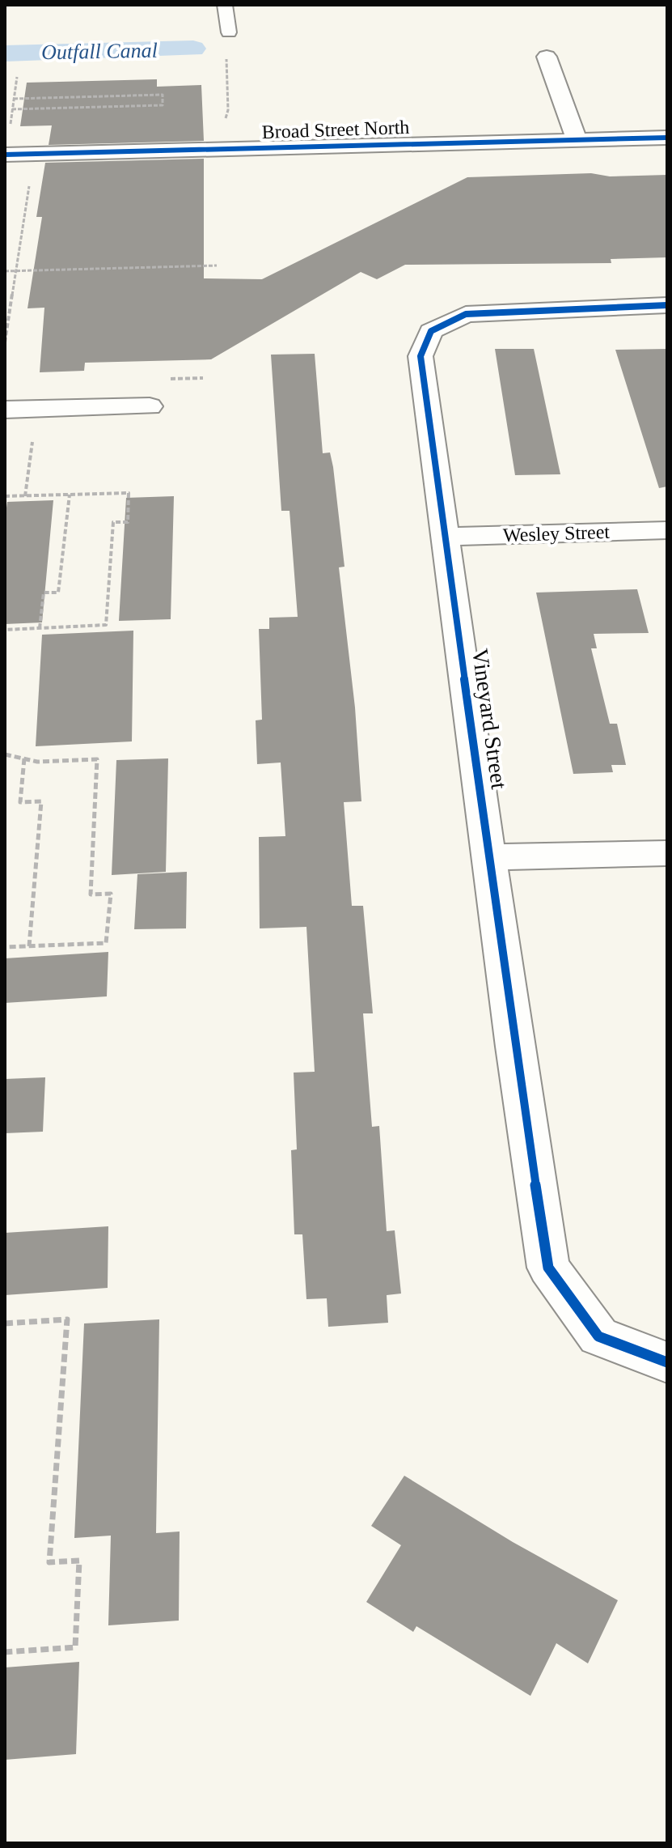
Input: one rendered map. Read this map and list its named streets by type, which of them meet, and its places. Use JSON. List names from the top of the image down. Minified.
{"streets":{"street":["Broad Street North","Wesley Street","Vineyard Street"]},"crossings":[["Wesley Street","Vineyard Street"]],"water":["Outfall Canal"]}
